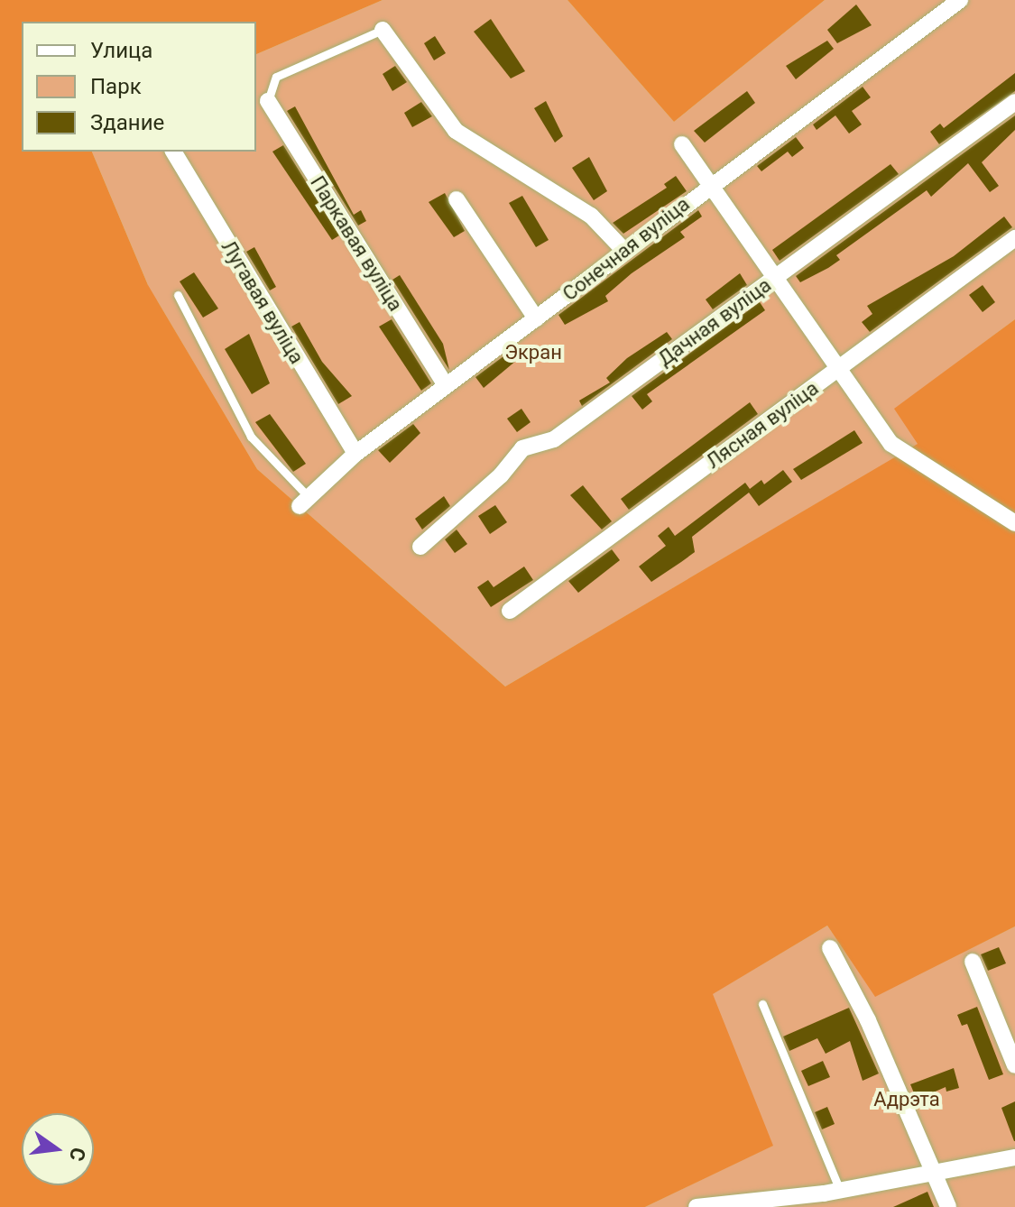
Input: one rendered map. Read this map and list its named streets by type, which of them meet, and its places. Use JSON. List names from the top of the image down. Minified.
{"streets":{"street":["Паркавая вуліца","Сонечная вуліца","Лугавая вуліца","Дачная вуліца","Лясная вуліца"]},"crossings":[["Паркавая вуліца","Сонечная вуліца"],["Сонечная вуліца","Лугавая вуліца"]],"parks":["Экран","Адрэта"],"legend":["Улица","Парк","Здание"],"north":"right"}
